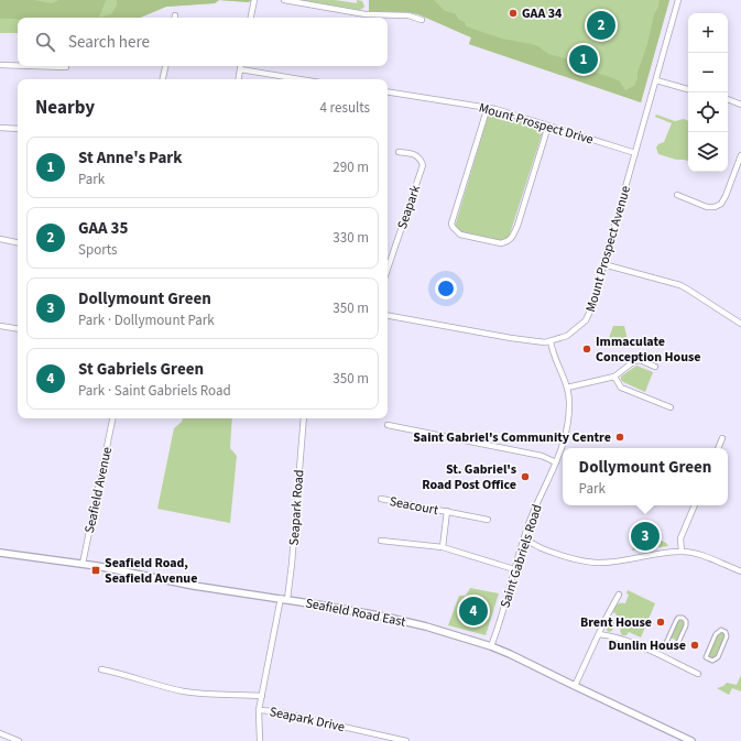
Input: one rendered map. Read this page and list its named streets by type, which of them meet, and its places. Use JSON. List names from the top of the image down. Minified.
{"streets":{"street":["Mount Prospect Drive","Seapark","Mount Prospect Avenue","Seafield Avenue","Seacourt","Seapark Road","Saint Gabriels Road","Seafield Road East","Seapark Drive"]},"crossings":[["Mount Prospect Drive","Mount Prospect Avenue"],["Mount Prospect Avenue","Saint Gabriels Road"],["Seafield Avenue","Seafield Road East"],["Seapark Road","Seafield Road East"],["Saint Gabriels Road","Seafield Road East"]],"places":{"other":["GAA 34","Immaculate Conception House","Saint Gabriel's Community Centre","St. Gabriel's Road Post Office","Brent House","Dunlin House"],"transit":["Seafield Road, Seafield Avenue"]},"page":{"pins":["2","1","3","4"],"map_buttons":["+","−"],"search":"Search here","heading":["Nearby","4 results"],"list":[{"mark":"1","name":"St Anne's Park","note":"Park","value":"290 m"},{"mark":"2","name":"GAA 35","note":"Sports","value":"330 m"},{"mark":"3","name":"Dollymount Green","note":"Park · Dollymount Park","value":"350 m"},{"mark":"4","name":"St Gabriels Green","note":"Park · Saint Gabriels Road","value":"350 m"}],"popup":["Dollymount Green","Park"]}}
